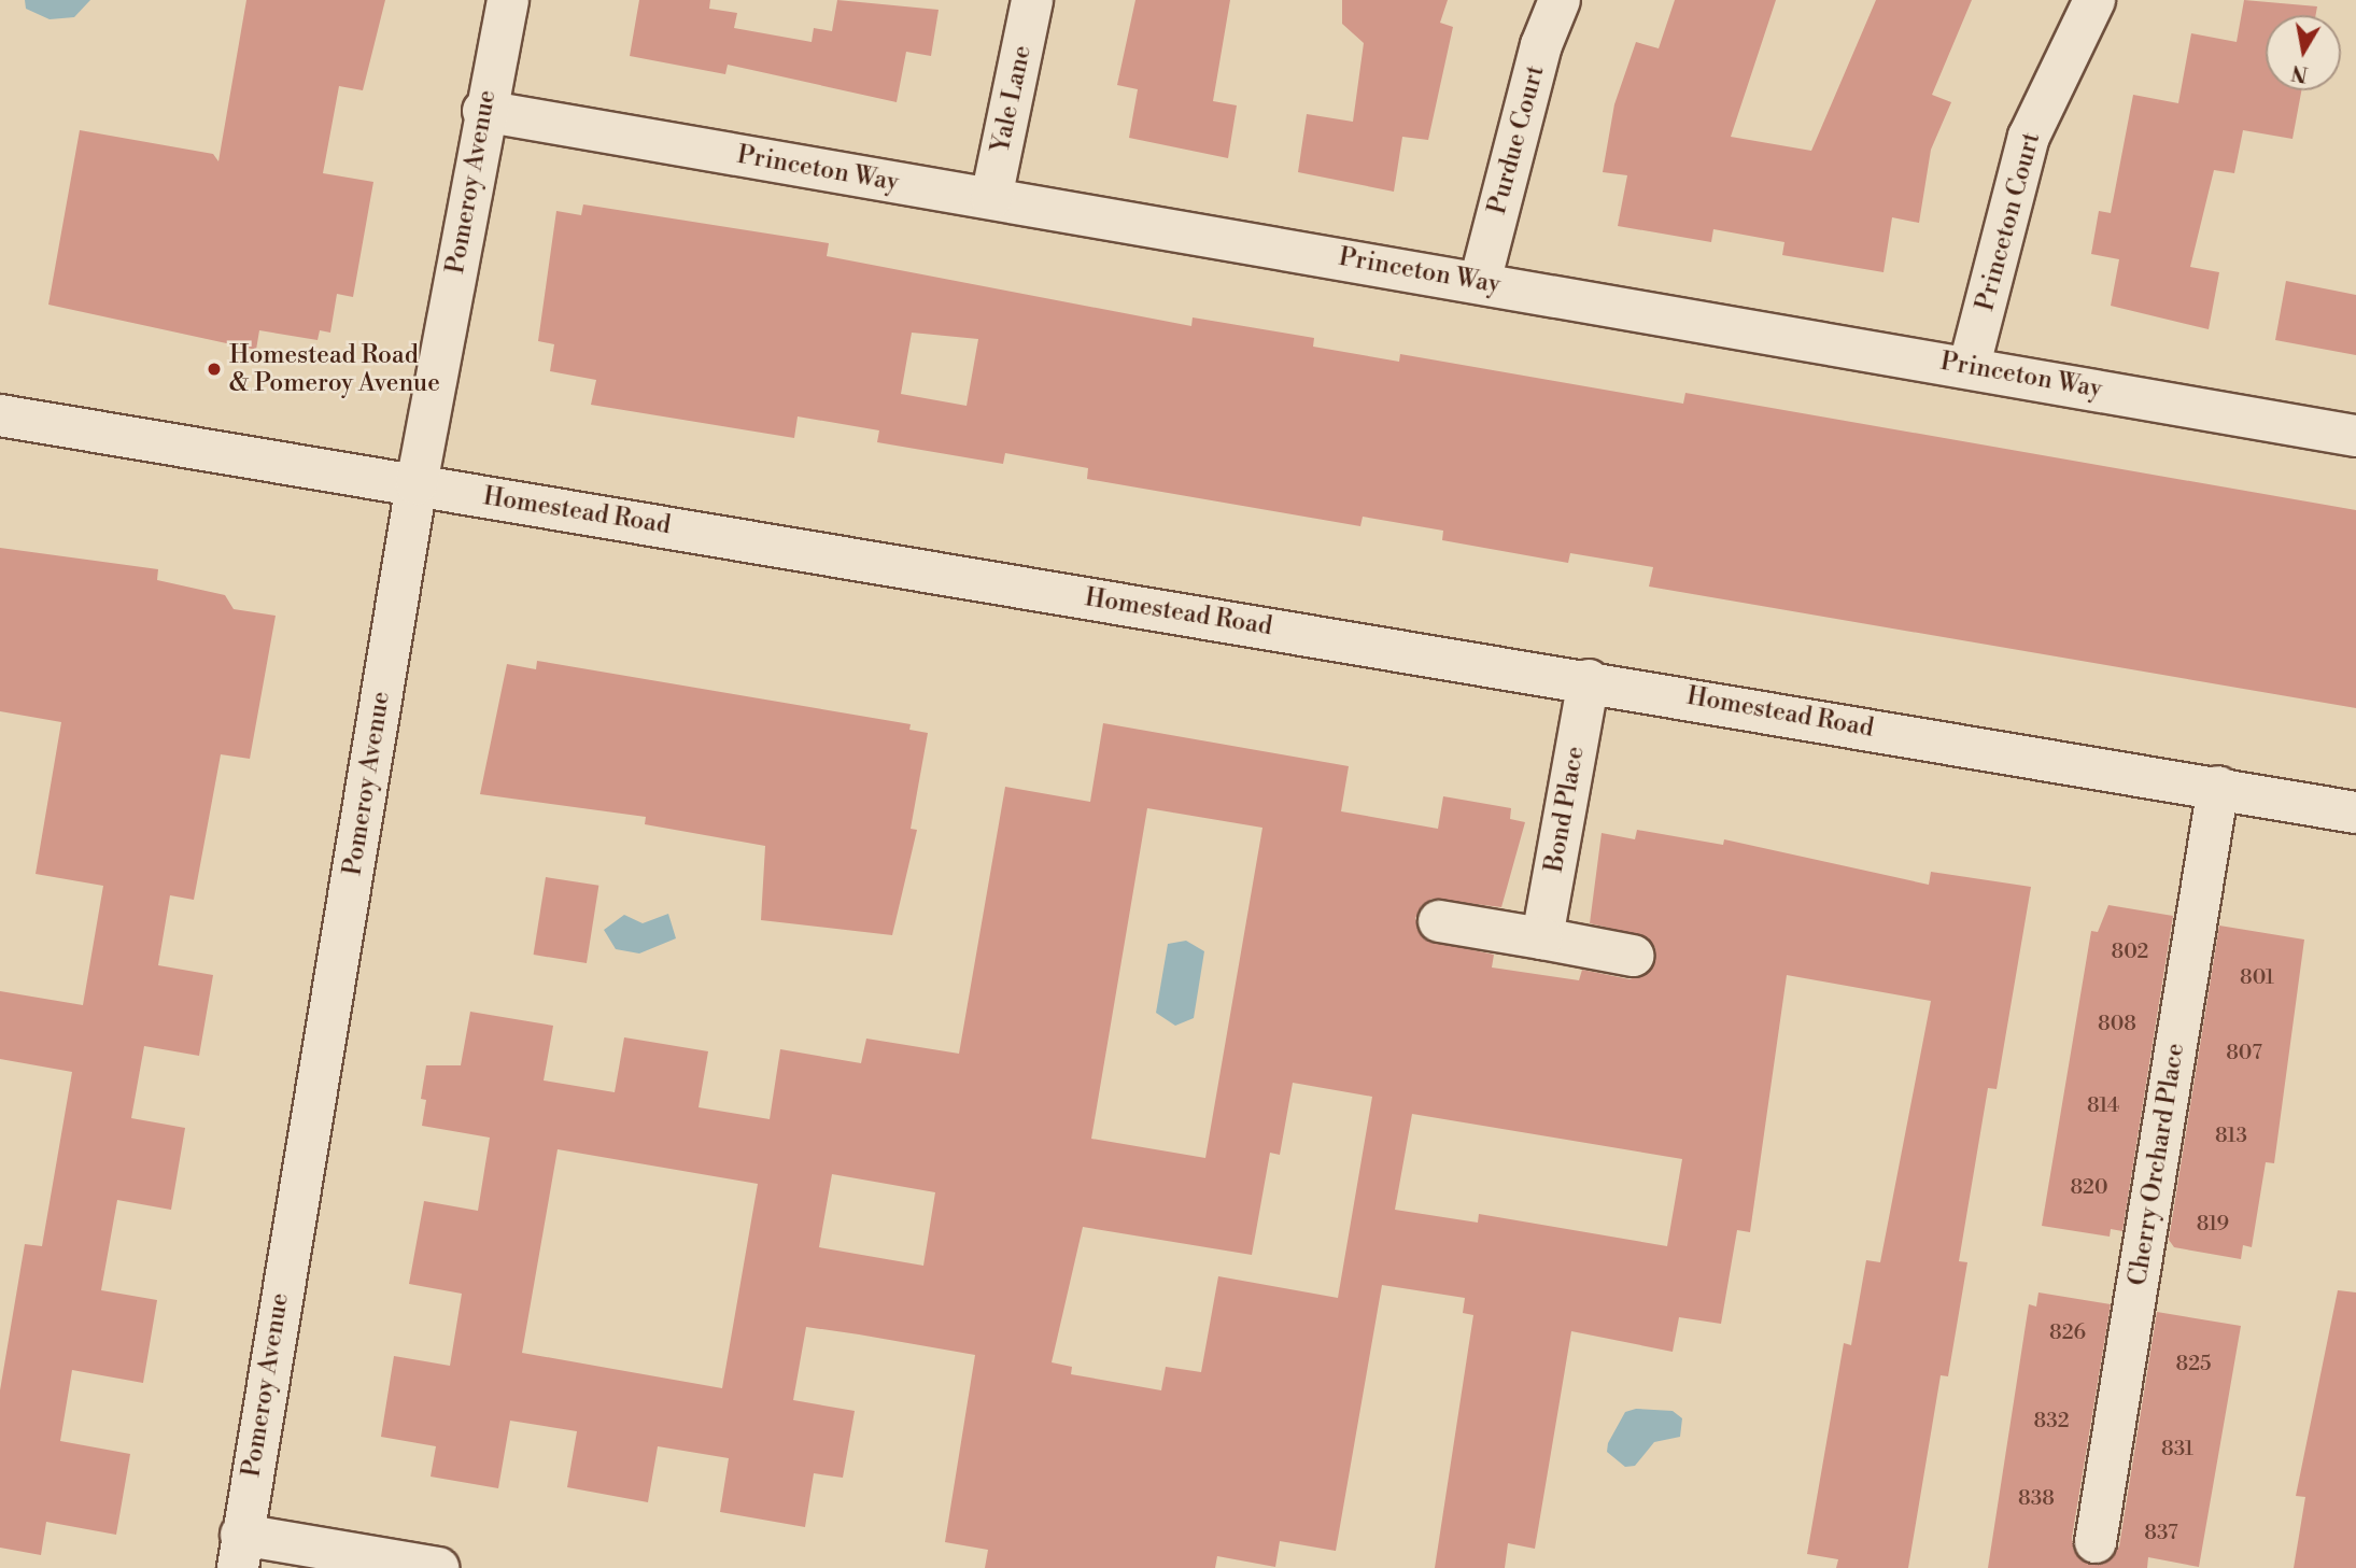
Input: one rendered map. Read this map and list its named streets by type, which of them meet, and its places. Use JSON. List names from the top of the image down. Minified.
{"streets":{"street":["Yale Lane","Purdue Court","Princeton Way","Pomeroy Avenue","Princeton Court","Homestead Road","Bond Place","Cherry Orchard Place"]},"crossings":[["Yale Lane","Princeton Way"],["Purdue Court","Princeton Way"],["Princeton Way","Pomeroy Avenue"],["Princeton Way","Princeton Court"],["Pomeroy Avenue","Homestead Road"],["Homestead Road","Bond Place"],["Homestead Road","Cherry Orchard Place"]],"places":["Homestead Road & Pomeroy Avenue"],"house_numbers":["802","801","808","807","814","813","820","819","826","825","832","831","838","837"],"north":"bottom"}
